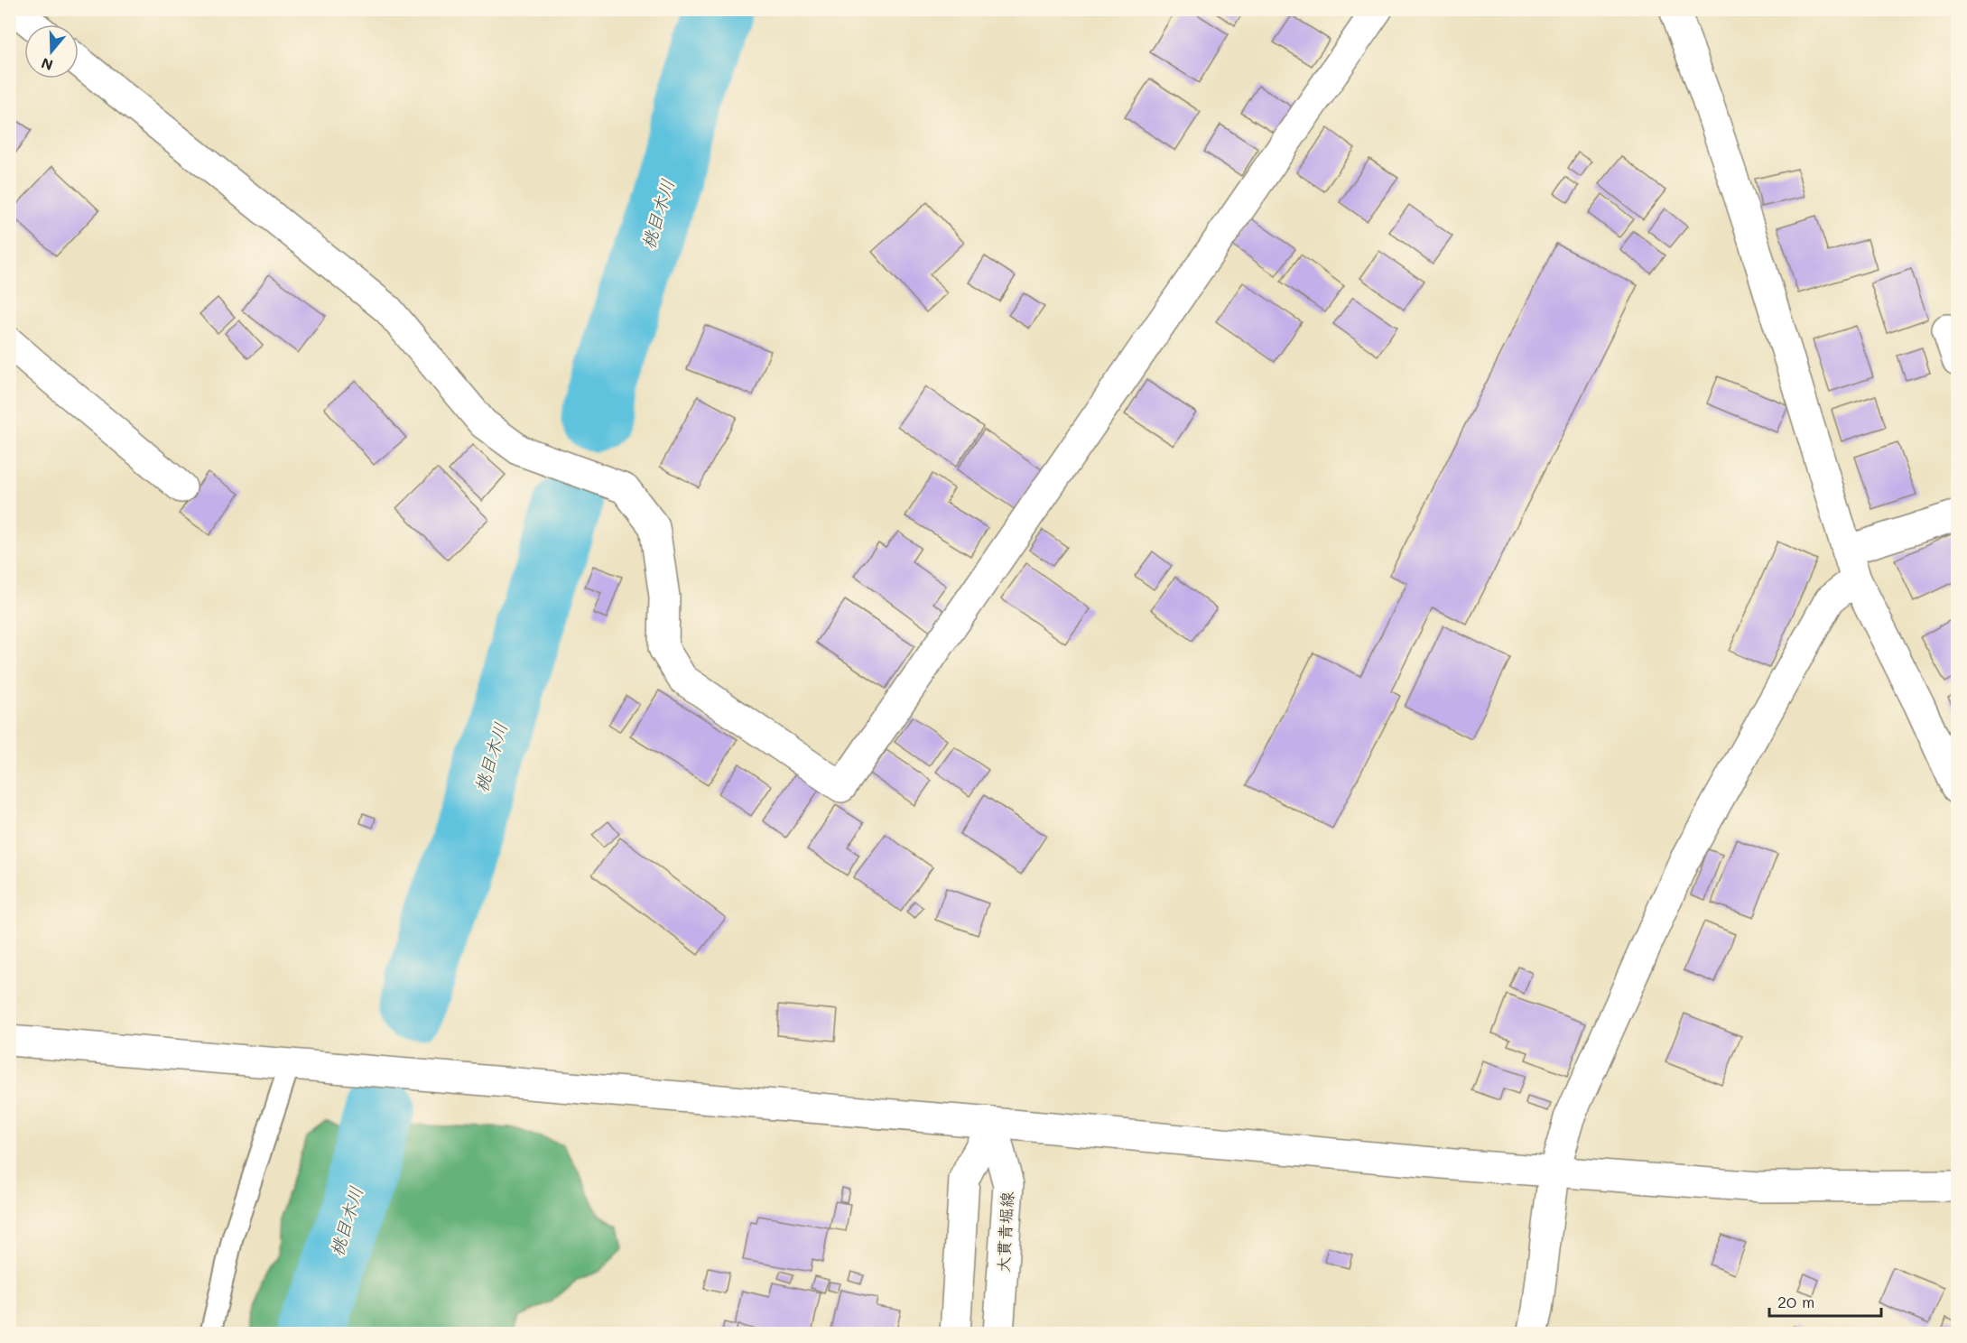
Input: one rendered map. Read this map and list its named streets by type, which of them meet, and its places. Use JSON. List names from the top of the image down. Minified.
{"streets":{"street":["大貫青堀線"]},"water":["桃目木川"],"scale_bar":"20 m","north":"bottom"}
